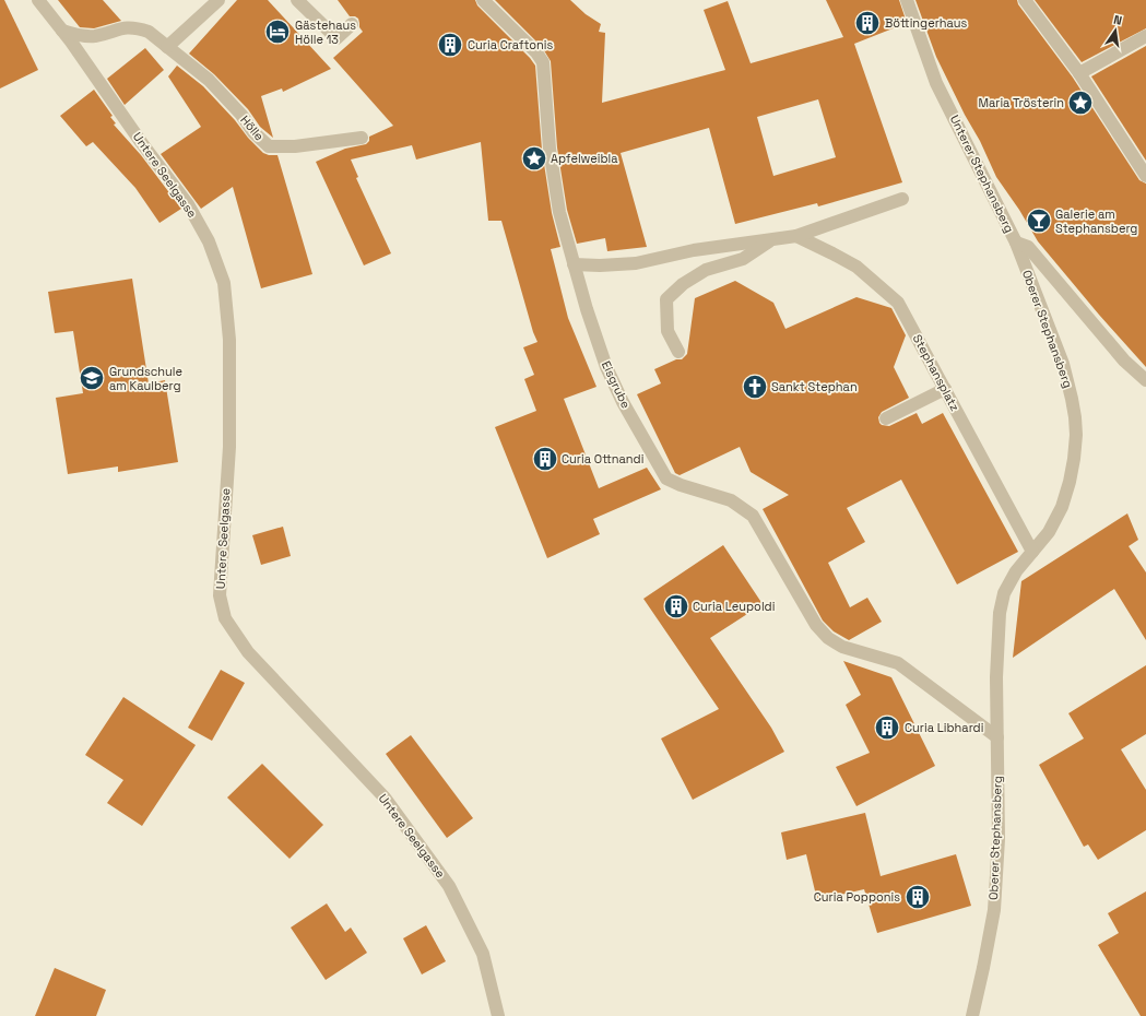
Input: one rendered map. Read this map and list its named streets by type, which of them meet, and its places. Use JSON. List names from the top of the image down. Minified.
{"streets":{"street":["Hölle","Unterer Stephansberg","Untere Seelgasse","Oberer Stephansberg","Stephansplatz","Eisgrube"]},"crossings":[["Hölle","Untere Seelgasse"],["Unterer Stephansberg","Oberer Stephansberg"],["Oberer Stephansberg","Stephansplatz"],["Oberer Stephansberg","Eisgrube"]],"places":{"building":["Böttingerhaus","Curia Craftonis","Curia Ottnandi","Curia Leupoldi","Curia Libhardi","Curia Popponis"],"hotel":["Gästehaus Hölle 13"],"place":["Maria Trösterin","Apfelweibla"],"bar":["Galerie am Stephansberg"],"school or university":["Grundschule am Kaulberg"],"church":["Sankt Stephan"]},"north":"top"}
